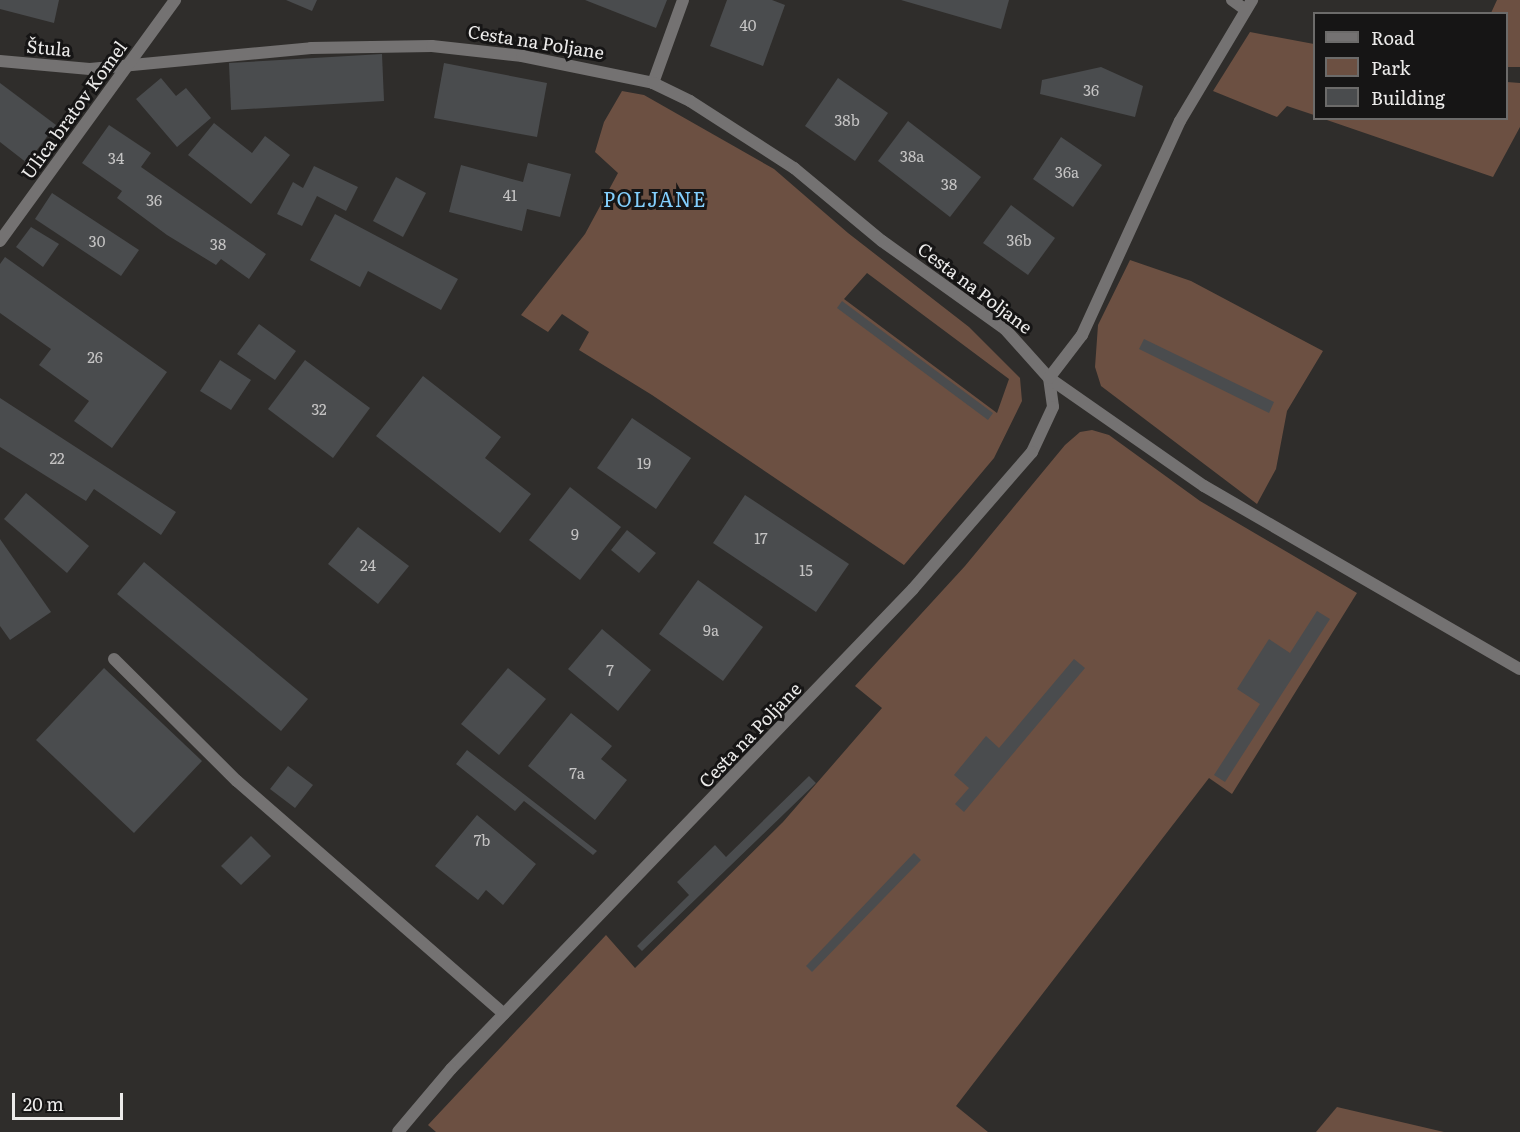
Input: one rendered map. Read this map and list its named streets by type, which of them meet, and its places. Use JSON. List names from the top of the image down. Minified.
{"streets":{"street":["Cesta na Poljane","Štula","Ulica bratov Komel"]},"crossings":[["Cesta na Poljane","Štula"],["Cesta na Poljane","Ulica bratov Komel"],["Štula","Ulica bratov Komel"]],"districts":["POLJANE"],"house_numbers":["40","36","38b","38a","34","36a","38","41","36","36b","30","38","26","32","22","19","9","17","24","15","9a","7","7a","7b"],"legend":["Road","Park","Building"],"scale_bar":"20 m"}
